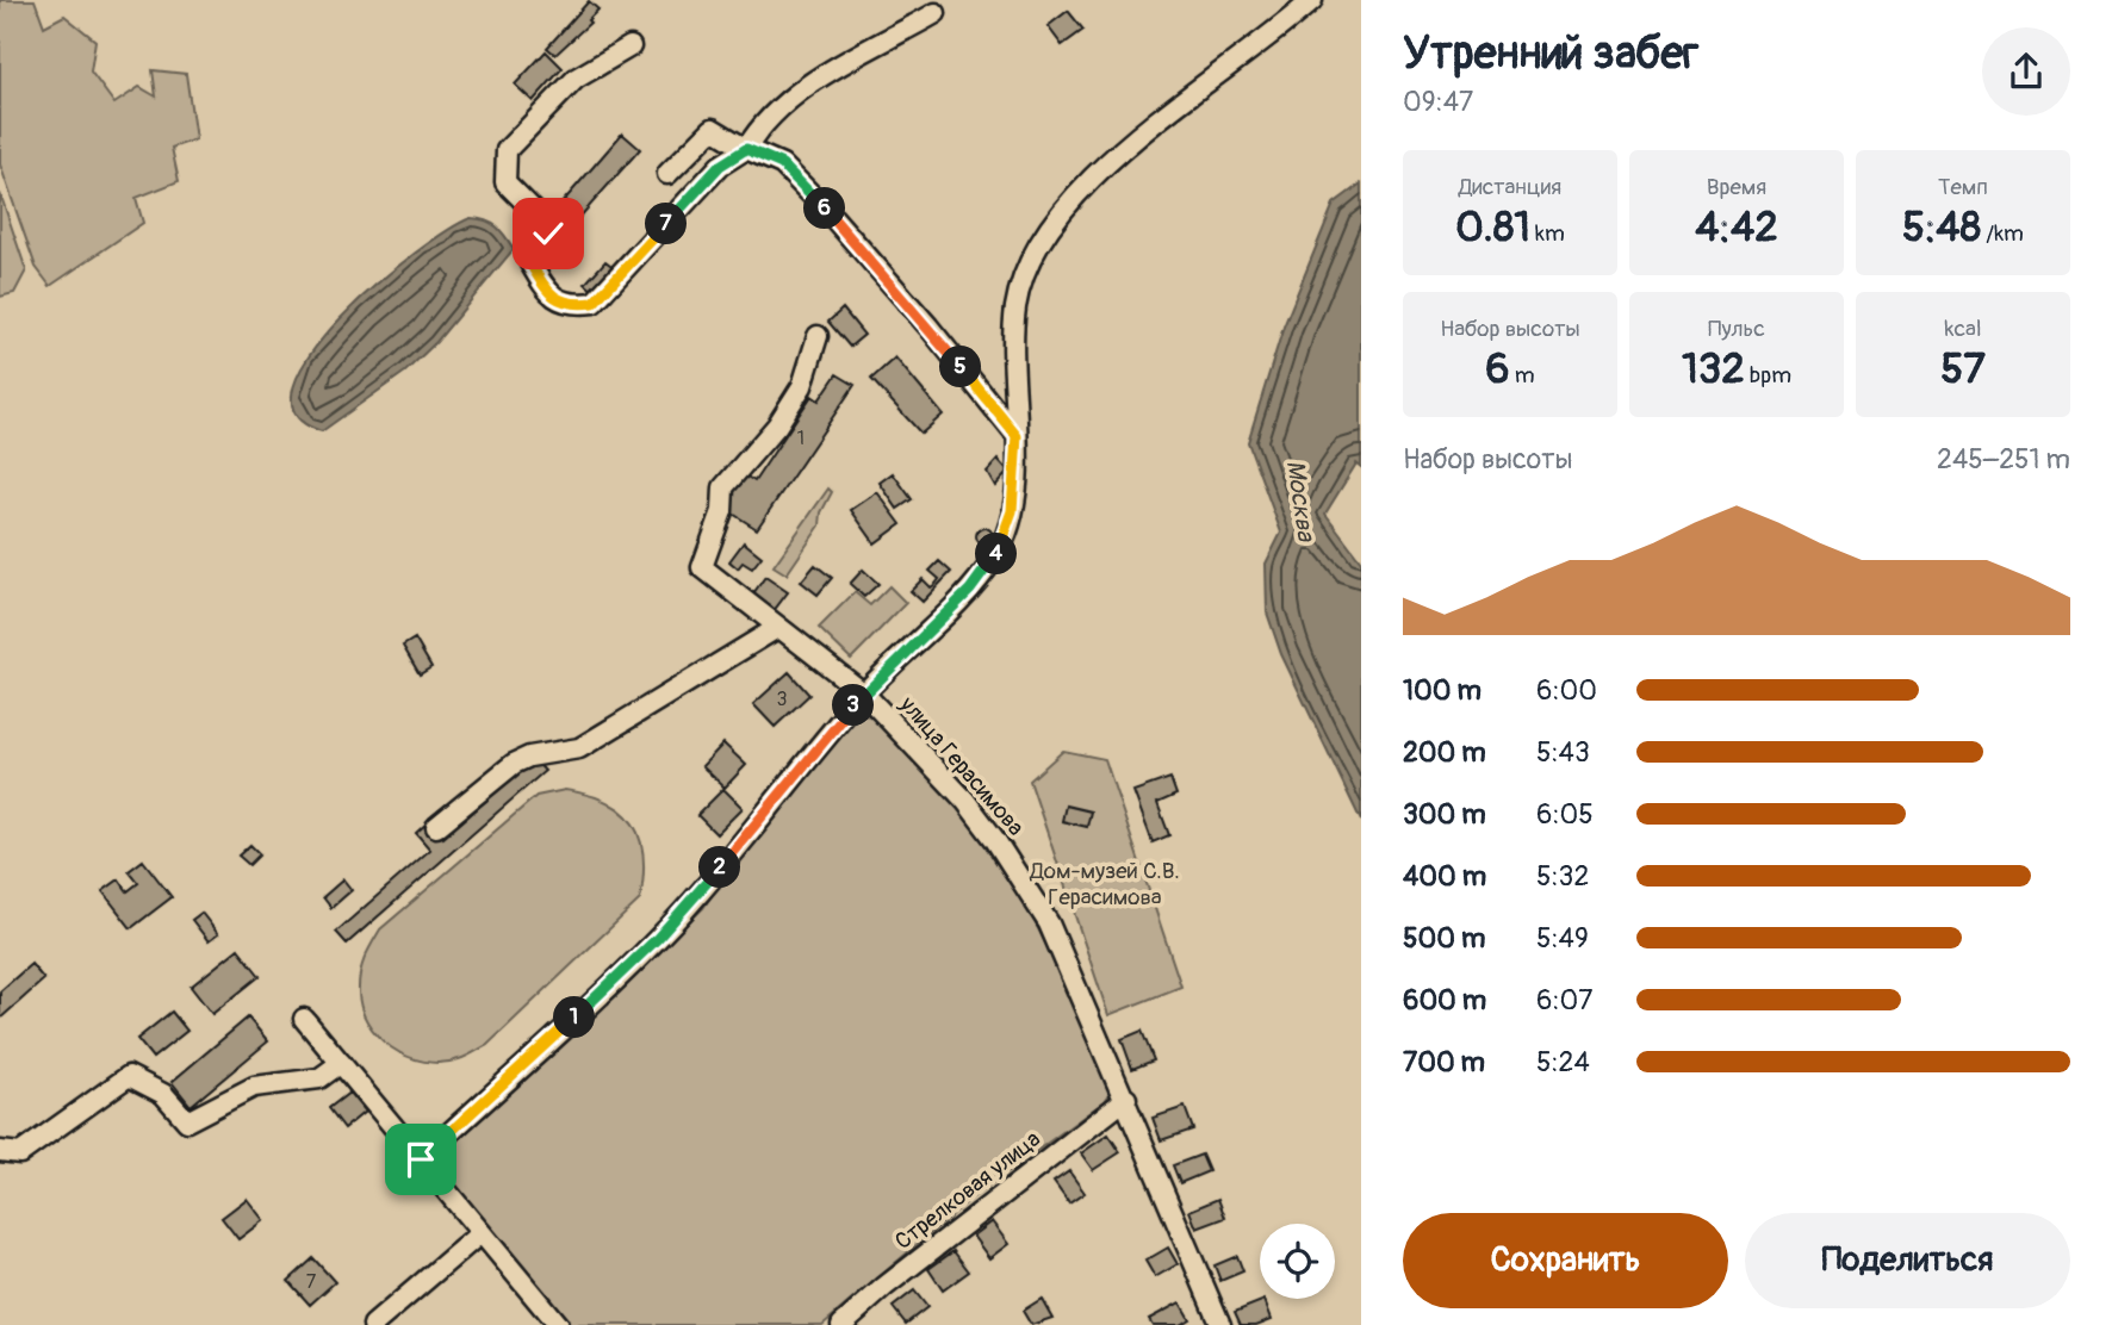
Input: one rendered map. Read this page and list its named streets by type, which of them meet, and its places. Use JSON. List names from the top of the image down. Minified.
{"streets":{"street":["улица Герасимова","Стрелковая улица"]},"crossings":[["улица Герасимова","Стрелковая улица"]],"water":["Москва"],"parks":["Дом-музей С.В. Герасимова"],"house_numbers":["1","3","7"],"page":{"heading":["Утренний забег","09:47"],"stats":[["Дистанция","0.81 km"],["Время","4:42"],["Темп","5:48 /km"],["Набор высоты","6 m"],["Пульс","132 bpm"],["kcal","57"]],"pins":["6","7","5","4","3","2","1"],"chart":["Набор высоты","245–251 m"],"list":[{"name":"100 m","note":"6:00"},{"name":"200 m","note":"5:43"},{"name":"300 m","note":"6:05"},{"name":"400 m","note":"5:32"},{"name":"500 m","note":"5:49"},{"name":"600 m","note":"6:07"},{"name":"700 m","note":"5:24"}],"buttons":["Сохранить","Поделиться"]}}
